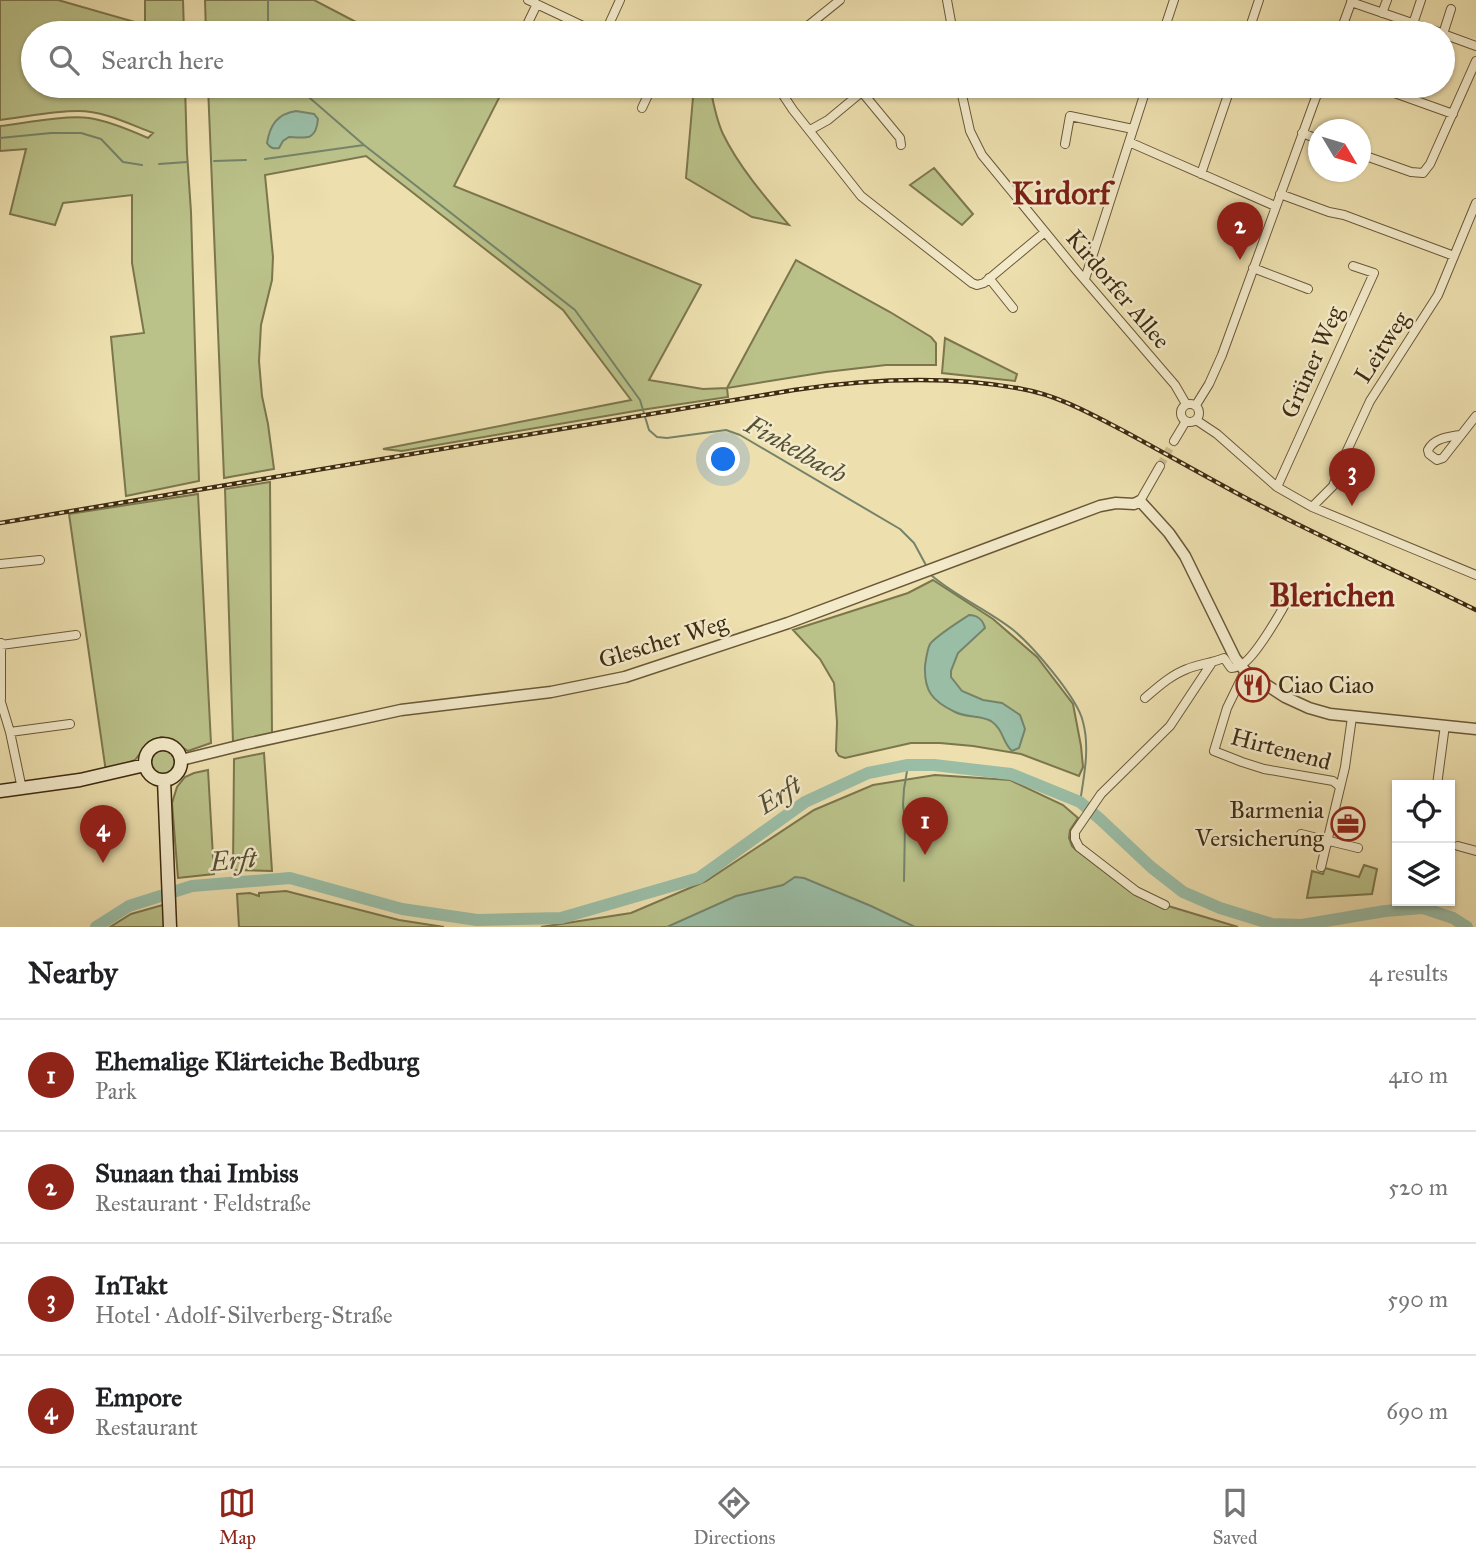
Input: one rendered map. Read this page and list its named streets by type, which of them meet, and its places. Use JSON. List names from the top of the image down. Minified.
{"streets":{"street":["Kirdorfer Allee","Leitweg","Grüner Weg","Glescher Weg","Hirtenend"]},"districts":["Kirdorf","Blerichen"],"water":["Finkelbach","Erft"],"places":{"restaurant":["Ciao Ciao"],"office":["Barmenia Versicherung"]},"north":"bottom right","page":{"search":"Search here","pins":["2","3","1","4"],"heading":["Nearby","4 results"],"list":[{"mark":"1","name":"Ehemalige Klärteiche Bedburg","note":"Park","value":"410 m"},{"mark":"2","name":"Sunaan thai Imbiss","note":"Restaurant · Feldstraße","value":"520 m"},{"mark":"3","name":"InTakt","note":"Hotel · Adolf-Silverberg-Straße","value":"590 m"},{"mark":"4","name":"Empore","note":"Restaurant","value":"690 m"}],"nav":["Map","Directions","Saved"]}}
